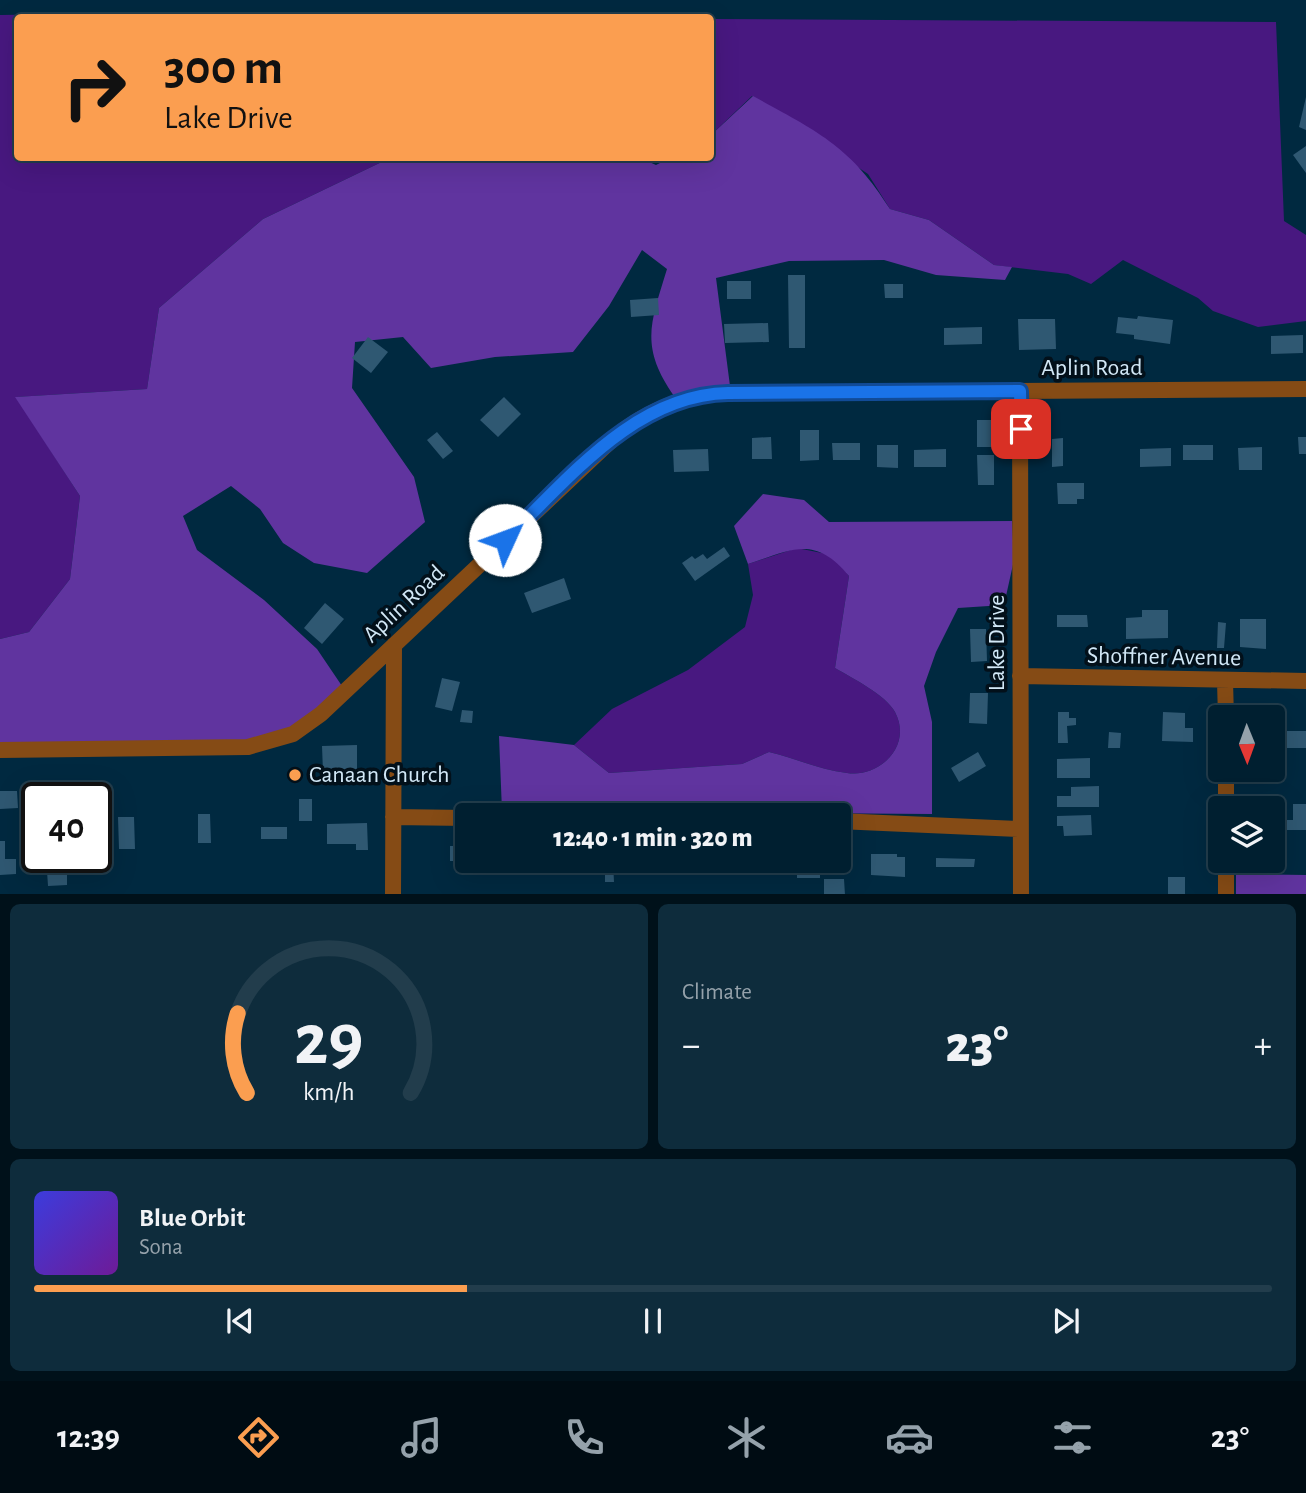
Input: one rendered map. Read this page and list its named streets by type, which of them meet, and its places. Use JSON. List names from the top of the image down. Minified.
{"streets":{"street":["Aplin Road","Lake Drive","Shoffner Avenue"]},"crossings":[["Aplin Road","Lake Drive"],["Lake Drive","Shoffner Avenue"]],"places":["Canaan Church"],"north":"bottom","page":{"turn":["300 m","Lake Drive"],"limit":"40","trip":"12:40 · 1 min · 320 m","tile":"Climate","heat":["−","23°","+"],"song":["Blue Orbit","Sona"],"tabs":["12:39","23°"],"gauge":["29","km/h"]}}
